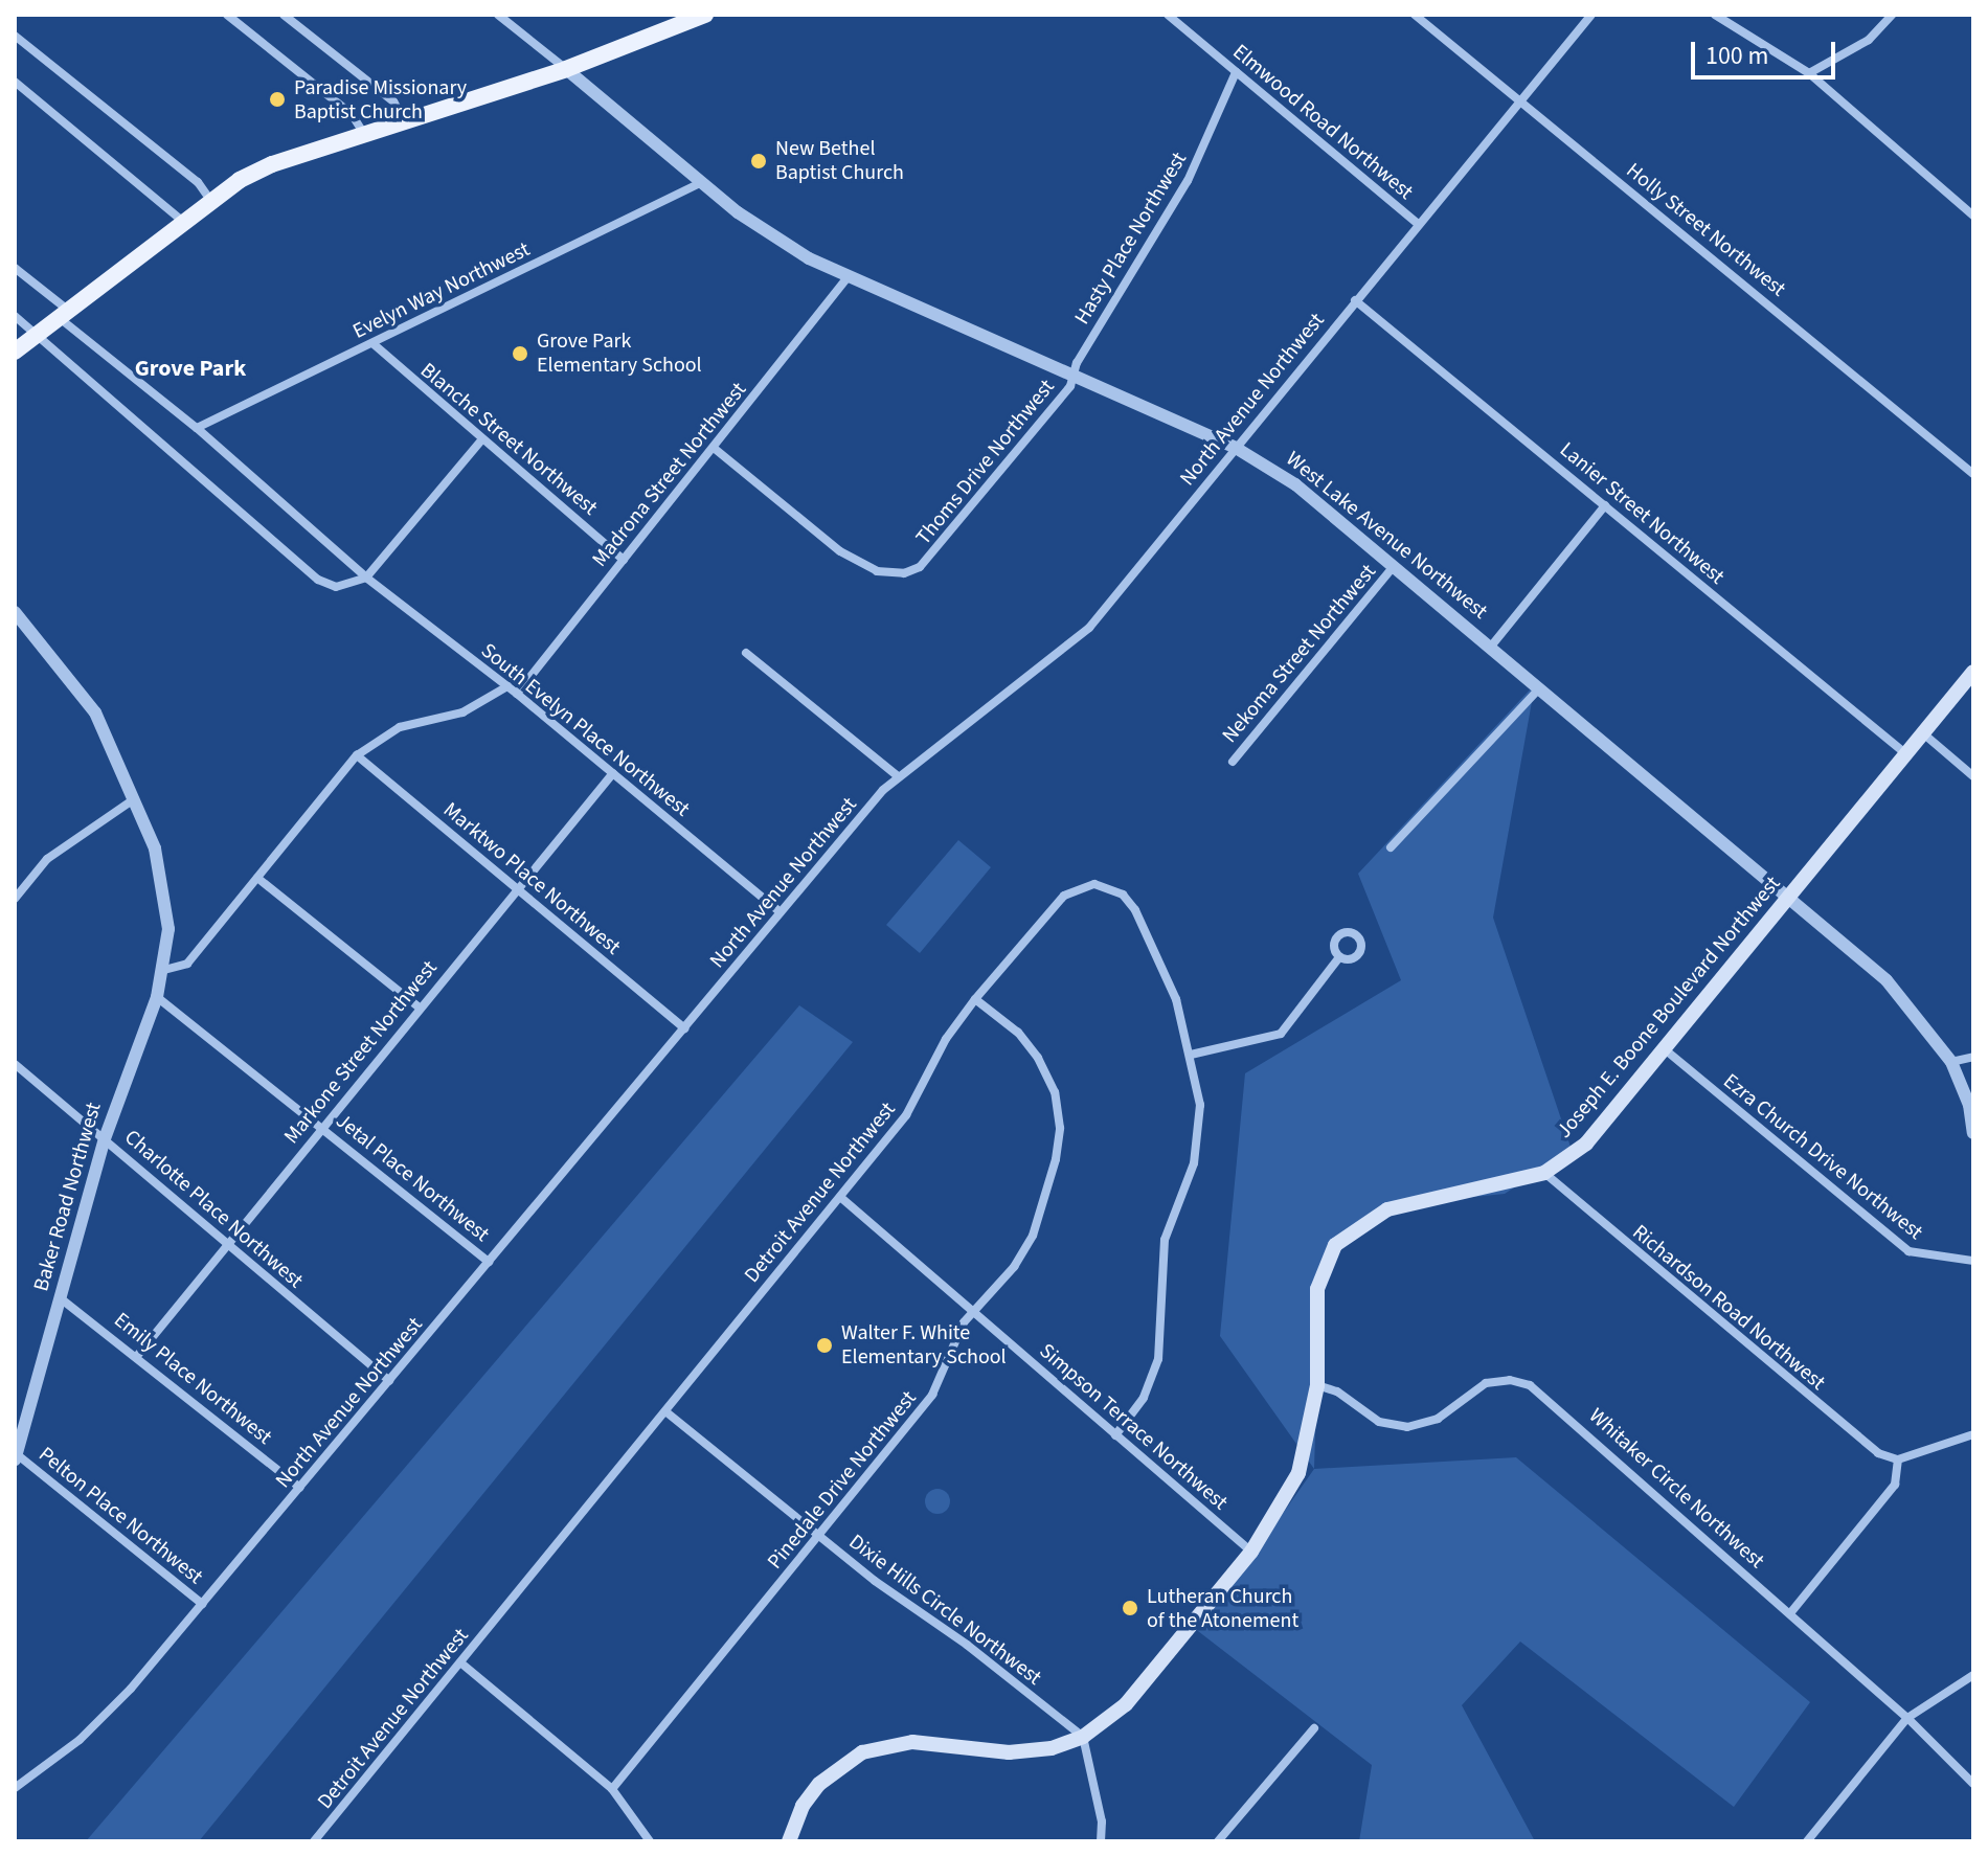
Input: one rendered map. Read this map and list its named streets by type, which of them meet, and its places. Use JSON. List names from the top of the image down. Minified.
{"streets":{"main road":["Joseph E. Boone Boulevard Northwest"],"street":["Elmwood Road Northwest","Holly Street Northwest","Hasty Place Northwest","Evelyn Way Northwest","North Avenue Northwest","Blanche Street Northwest","Thoms Drive Northwest","Madrona Street Northwest","Lanier Street Northwest","West Lake Avenue Northwest","Nekoma Street Northwest","South Evelyn Place Northwest","Marktwo Place Northwest","Markone Street Northwest","Ezra Church Drive Northwest","Jetal Place Northwest","Detroit Avenue Northwest","Baker Road Northwest","Charlotte Place Northwest","Richardson Road Northwest","Emily Place Northwest","Simpson Terrace Northwest","Pinedale Drive Northwest","Whitaker Circle Northwest","Pelton Place Northwest","Dixie Hills Circle Northwest"]},"crossings":[["Elmwood Road Northwest","Hasty Place Northwest"],["Elmwood Road Northwest","North Avenue Northwest"],["Holly Street Northwest","North Avenue Northwest"],["Hasty Place Northwest","Thoms Drive Northwest"],["Hasty Place Northwest","West Lake Avenue Northwest"],["Evelyn Way Northwest","Blanche Street Northwest"],["Evelyn Way Northwest","West Lake Avenue Northwest"],["Evelyn Way Northwest","South Evelyn Place Northwest"],["North Avenue Northwest","Lanier Street Northwest"],["North Avenue Northwest","West Lake Avenue Northwest"],["North Avenue Northwest","South Evelyn Place Northwest"],["North Avenue Northwest","Marktwo Place Northwest"],["North Avenue Northwest","Jetal Place Northwest"],["North Avenue Northwest","Charlotte Place Northwest"],["North Avenue Northwest","Emily Place Northwest"],["North Avenue Northwest","Pelton Place Northwest"],["Blanche Street Northwest","Madrona Street Northwest"],["Thoms Drive Northwest","Madrona Street Northwest"],["Thoms Drive Northwest","West Lake Avenue Northwest"],["Madrona Street Northwest","West Lake Avenue Northwest"],["Madrona Street Northwest","South Evelyn Place Northwest"],["Lanier Street Northwest","Joseph E. Boone Boulevard Northwest"],["West Lake Avenue Northwest","Nekoma Street Northwest"],["West Lake Avenue Northwest","Joseph E. Boone Boulevard Northwest"],["South Evelyn Place Northwest","Markone Street Northwest"],["Marktwo Place Northwest","Markone Street Northwest"],["Joseph E. Boone Boulevard Northwest","Ezra Church Drive Northwest"],["Joseph E. Boone Boulevard Northwest","Richardson Road Northwest"],["Joseph E. Boone Boulevard Northwest","Simpson Terrace Northwest"],["Joseph E. Boone Boulevard Northwest","Whitaker Circle Northwest"],["Joseph E. Boone Boulevard Northwest","Dixie Hills Circle Northwest"],["Markone Street Northwest","Jetal Place Northwest"],["Markone Street Northwest","Charlotte Place Northwest"],["Markone Street Northwest","Emily Place Northwest"],["Jetal Place Northwest","Baker Road Northwest"],["Detroit Avenue Northwest","Simpson Terrace Northwest"],["Detroit Avenue Northwest","Pinedale Drive Northwest"],["Detroit Avenue Northwest","Dixie Hills Circle Northwest"],["Baker Road Northwest","Charlotte Place Northwest"],["Baker Road Northwest","Emily Place Northwest"],["Baker Road Northwest","Pelton Place Northwest"],["Simpson Terrace Northwest","Pinedale Drive Northwest"],["Pinedale Drive Northwest","Dixie Hills Circle Northwest"]],"districts":["Grove Park"],"places":["Paradise Missionary Baptist Church","New Bethel Baptist Church","Grove Park Elementary School","Walter F. White Elementary School","Lutheran Church of the Atonement"],"scale_bar":"100 m"}
